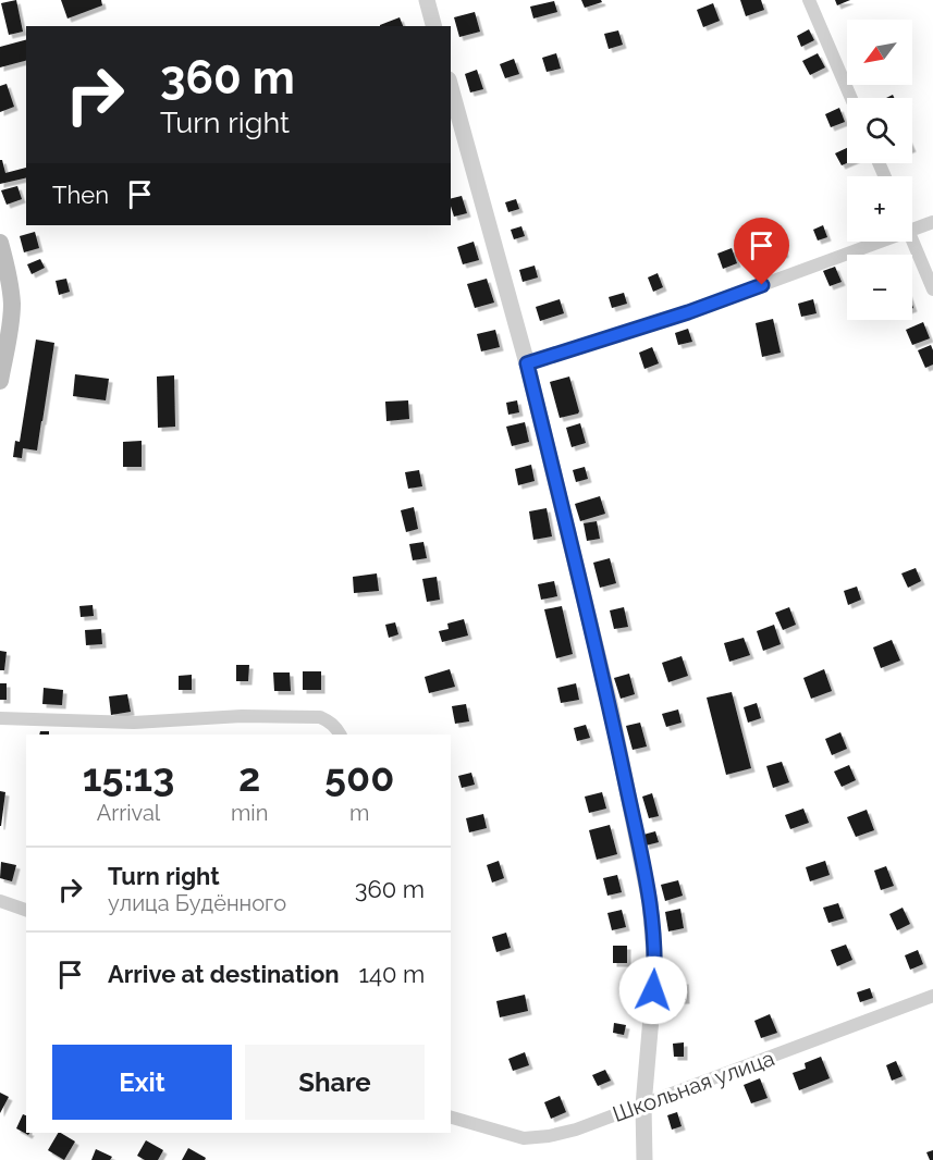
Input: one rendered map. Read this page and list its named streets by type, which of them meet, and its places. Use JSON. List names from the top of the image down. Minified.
{"streets":{"street":["Школьная улица"]},"north":"bottom left","page":{"map_buttons":["+","−"],"turn":["360 m","Turn right"],"then":"Then","eta":["15:13","Arrival","2","min","500","m"],"list":[{"name":"Turn right","note":"улица Будённого","value":"360 m"},{"name":"Arrive at destination","value":"140 m"}],"buttons":["Exit","Share"]}}
